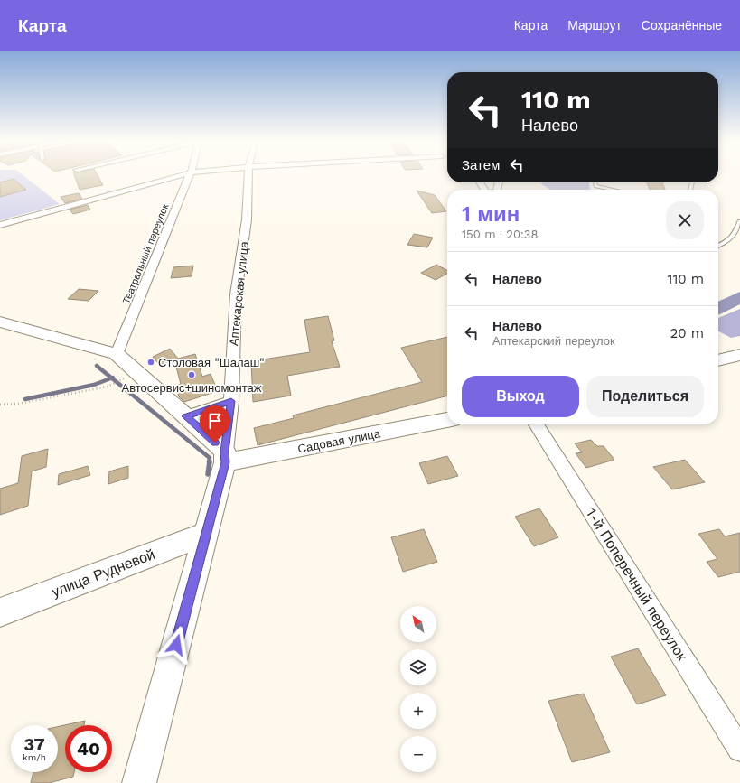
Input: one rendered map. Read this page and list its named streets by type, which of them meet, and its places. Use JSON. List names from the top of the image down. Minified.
{"streets":{"street":["Театральный переулок","Аптекарская улица","Садовая улица","улица Рудневой","1-й Поперечный переулок"]},"crossings":[["Аптекарская улица","Садовая улица"],["Аптекарская улица","улица Рудневой"]],"places":["Столовая \"Шалаш\"","Автосервис+шиномонтаж"],"north":"top left","page":{"header":"Карта","nav":["Карта","Маршрут","Сохранённые"],"turn":["110 m","Налево"],"then":"Затем","heading":["1 мин","150 m · 20:38"],"list":[{"name":"Налево","value":"110 m"},{"name":"Налево","note":"Аптекарский переулок","value":"20 m"}],"buttons":["Выход","Поделиться"],"map_buttons":["+","−"],"speed":"37 km/h","limit":"40"}}
